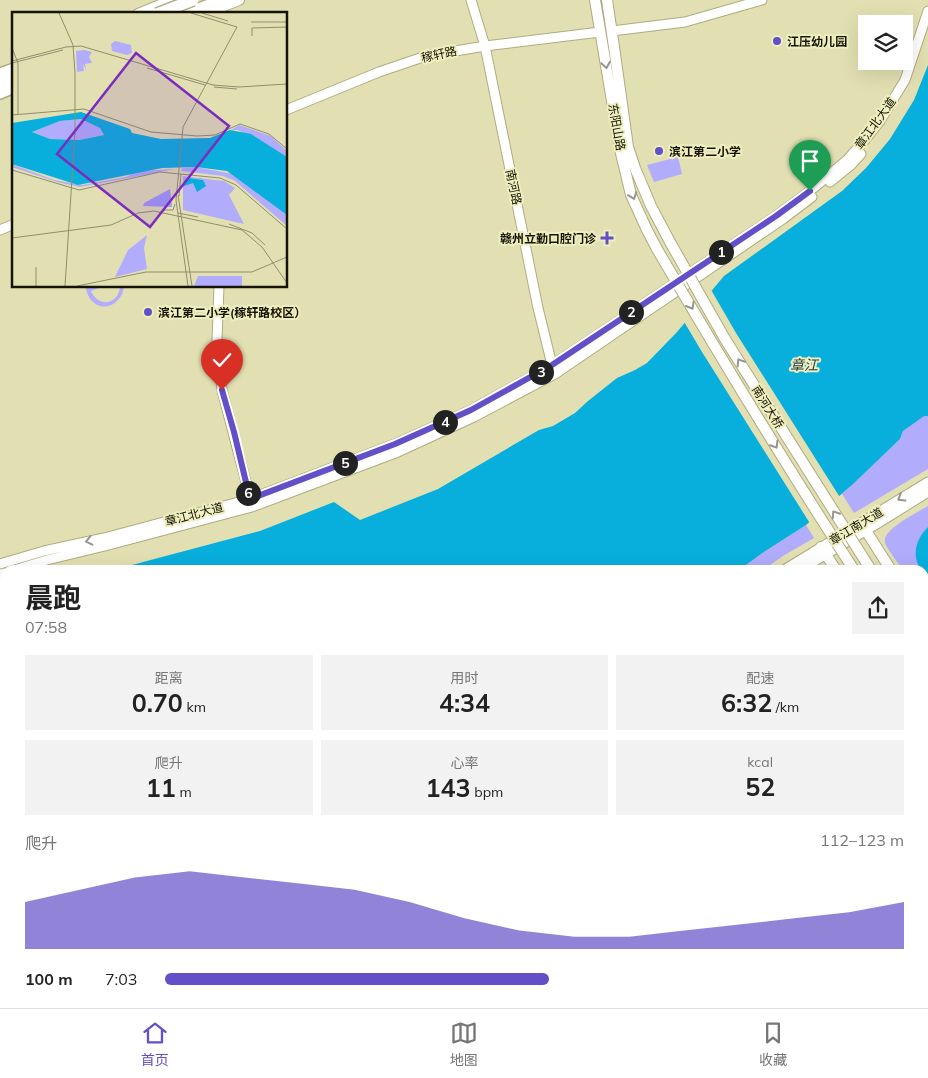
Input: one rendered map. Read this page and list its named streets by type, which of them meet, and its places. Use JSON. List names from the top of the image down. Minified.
{"streets":{"main road":["稼轩路","章江北大道","东阳山路","南河路","南河大桥","章江南大道"]},"crossings":[["稼轩路","东阳山路"],["稼轩路","南河路"],["章江北大道","南河路"],["东阳山路","南河大桥"]],"water":["章江"],"places":{"other":["江压幼儿园","滨江第二小学","滨江第二小学(稼轩路校区）"],"health":["赣州立勤口腔门诊"]},"page":{"pins":["1","2","3","4","5","6"],"heading":["晨跑","07:58"],"stats":[["距离","0.70 km"],["用时","4:34"],["配速","6:32 /km"],["爬升","11 m"],["心率","143 bpm"],["kcal","52"]],"chart":["爬升","112–123 m"],"list":[{"name":"100 m","note":"7:03"}],"tabs":["首页","地图","收藏"]}}
